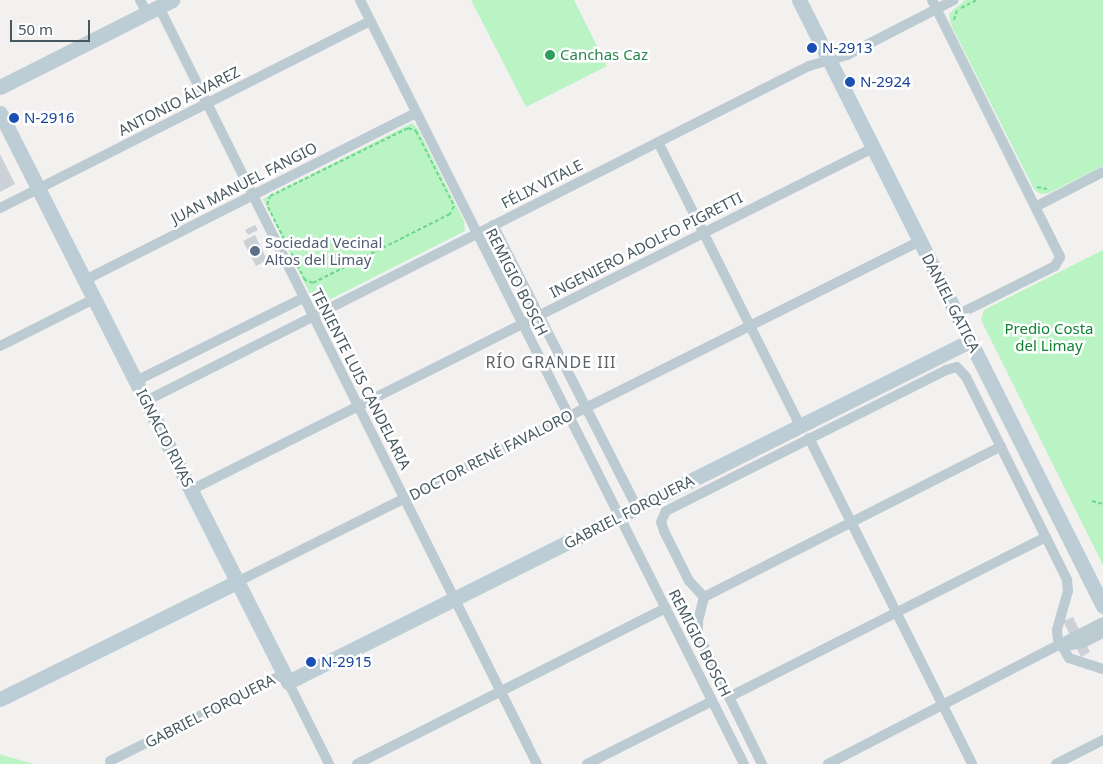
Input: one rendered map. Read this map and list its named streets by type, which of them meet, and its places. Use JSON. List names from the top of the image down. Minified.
{"streets":{"street":["ANTONIO ÁLVAREZ","JUAN MANUEL FANGIO","FÉLIX VITALE","INGENIERO ADOLFO PIGRETTI","REMIGIO BOSCH","DANIEL GATICA","TENIENTE LUIS CANDELARIA","IGNACIO RIVAS","DOCTOR RENÉ FAVALORO","GABRIEL FORQUERA"]},"crossings":[["ANTONIO ÁLVAREZ","REMIGIO BOSCH"],["ANTONIO ÁLVAREZ","TENIENTE LUIS CANDELARIA"],["ANTONIO ÁLVAREZ","IGNACIO RIVAS"],["JUAN MANUEL FANGIO","REMIGIO BOSCH"],["JUAN MANUEL FANGIO","TENIENTE LUIS CANDELARIA"],["JUAN MANUEL FANGIO","IGNACIO RIVAS"],["FÉLIX VITALE","REMIGIO BOSCH"],["FÉLIX VITALE","DANIEL GATICA"],["FÉLIX VITALE","TENIENTE LUIS CANDELARIA"],["FÉLIX VITALE","IGNACIO RIVAS"],["INGENIERO ADOLFO PIGRETTI","REMIGIO BOSCH"],["INGENIERO ADOLFO PIGRETTI","DANIEL GATICA"],["INGENIERO ADOLFO PIGRETTI","TENIENTE LUIS CANDELARIA"],["INGENIERO ADOLFO PIGRETTI","IGNACIO RIVAS"],["REMIGIO BOSCH","DOCTOR RENÉ FAVALORO"],["REMIGIO BOSCH","GABRIEL FORQUERA"],["DANIEL GATICA","DOCTOR RENÉ FAVALORO"],["DANIEL GATICA","GABRIEL FORQUERA"],["TENIENTE LUIS CANDELARIA","DOCTOR RENÉ FAVALORO"],["TENIENTE LUIS CANDELARIA","GABRIEL FORQUERA"],["IGNACIO RIVAS","DOCTOR RENÉ FAVALORO"],["IGNACIO RIVAS","GABRIEL FORQUERA"]],"districts":["RÍO GRANDE III"],"parks":["Predio Costa del Limay"],"places":["N-2913","Canchas Caz","N-2924","N-2916","Sociedad Vecinal Altos del Limay","N-2915"],"scale_bar":"50 m"}
